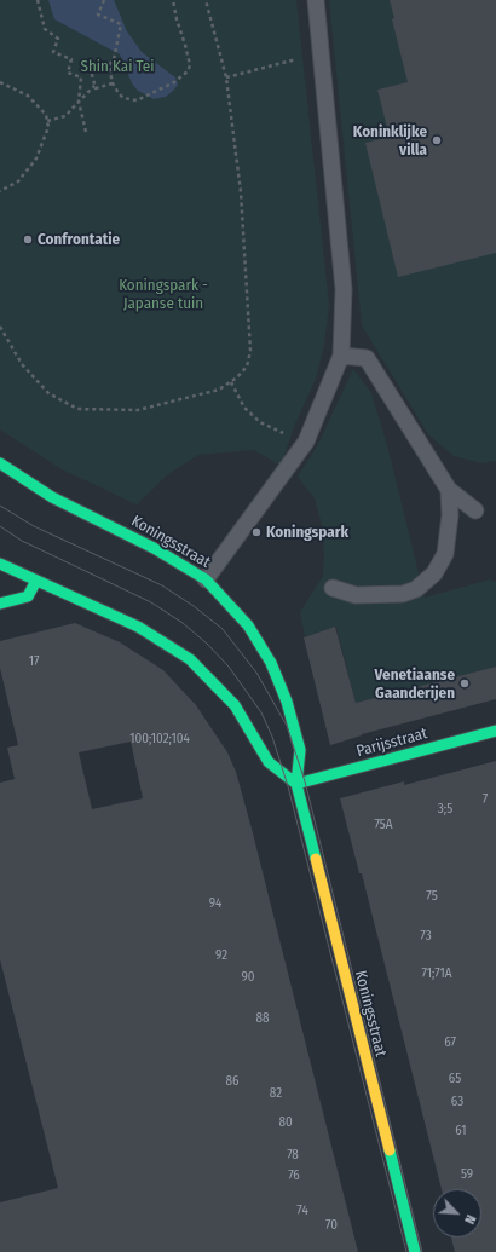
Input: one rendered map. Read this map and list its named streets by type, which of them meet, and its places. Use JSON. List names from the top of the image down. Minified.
{"streets":{"street":["Koningsstraat","Parijsstraat"]},"crossings":[["Koningsstraat","Parijsstraat"]],"parks":["Shin Kai Tei","Koningspark - Japanse tuin"],"places":["Koninklijke villa","Confrontatie","Koningspark","Venetiaanse Gaanderijen"],"house_numbers":["17","100;102;104","7","3;5","75A","75","94","73","92","71;71A","90","88","67","65","86","82","63","80","61","78","59","76","74","70"],"north":"bottom right"}
